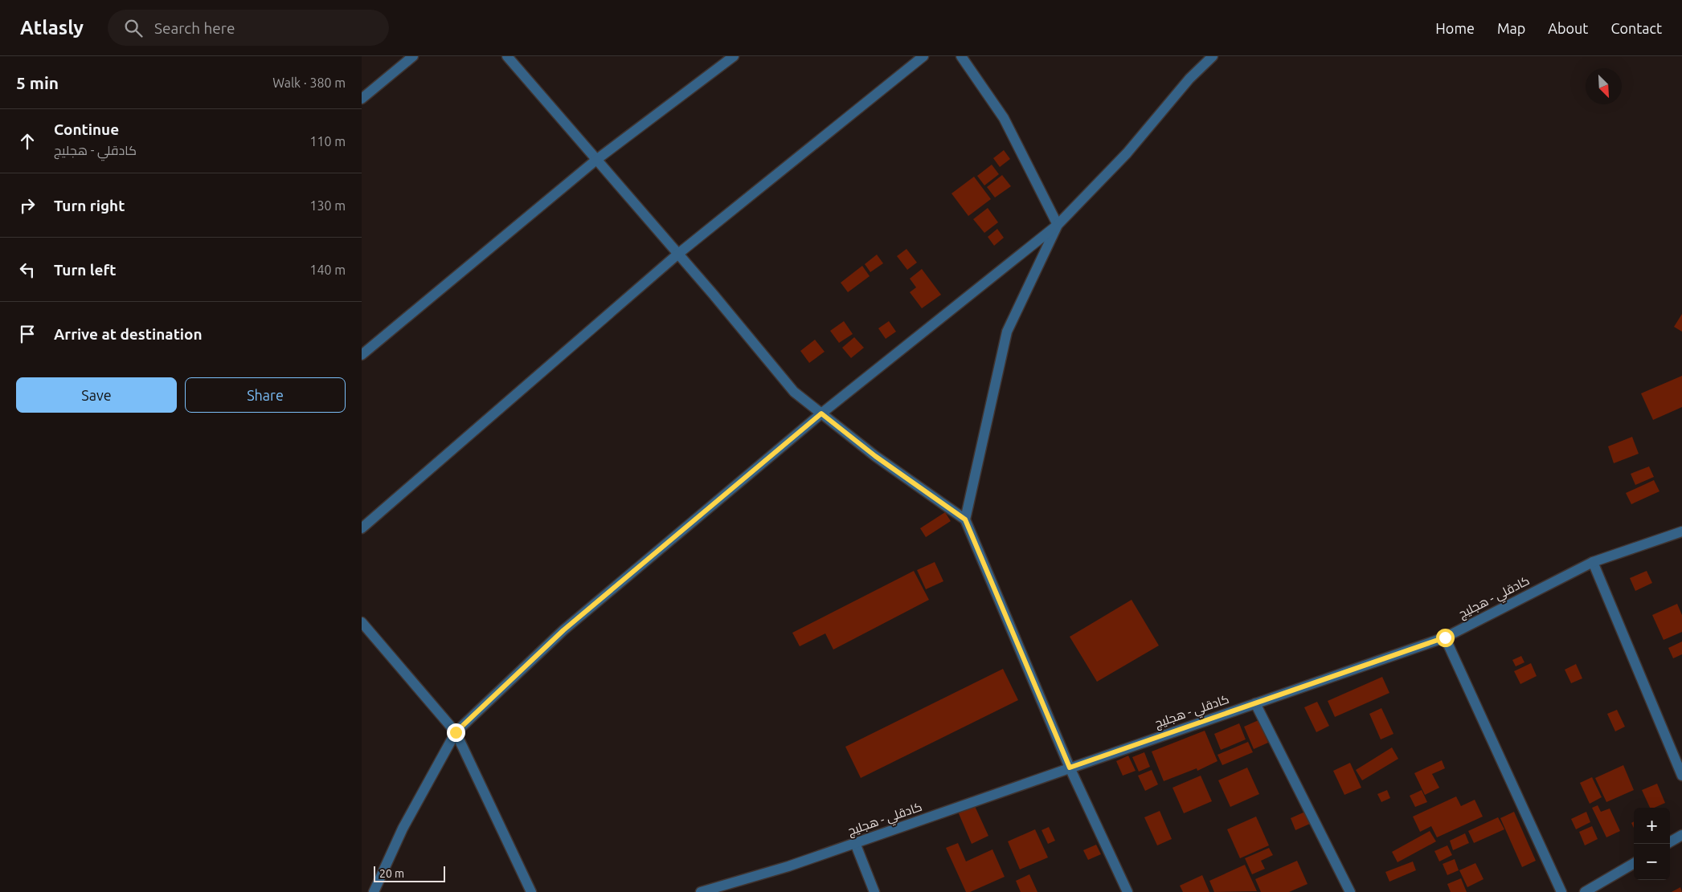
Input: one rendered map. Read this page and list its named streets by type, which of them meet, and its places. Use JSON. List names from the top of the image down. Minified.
{"streets":{"street":["كادقلي - هجليج"]},"scale_bar":"20 m","north":"bottom right","page":{"header":"Atlasly","search":"Search here","nav":["Home","Map","About","Contact"],"heading":["5 min","Walk · 380 m"],"list":[["Continue","كادقلي - هجليج","110 m"],["Turn right","130 m"],["Turn left","140 m"],"Arrive at destination"],"buttons":["Save","Share"],"map_buttons":["+","−"],"scale":"20 m"}}
